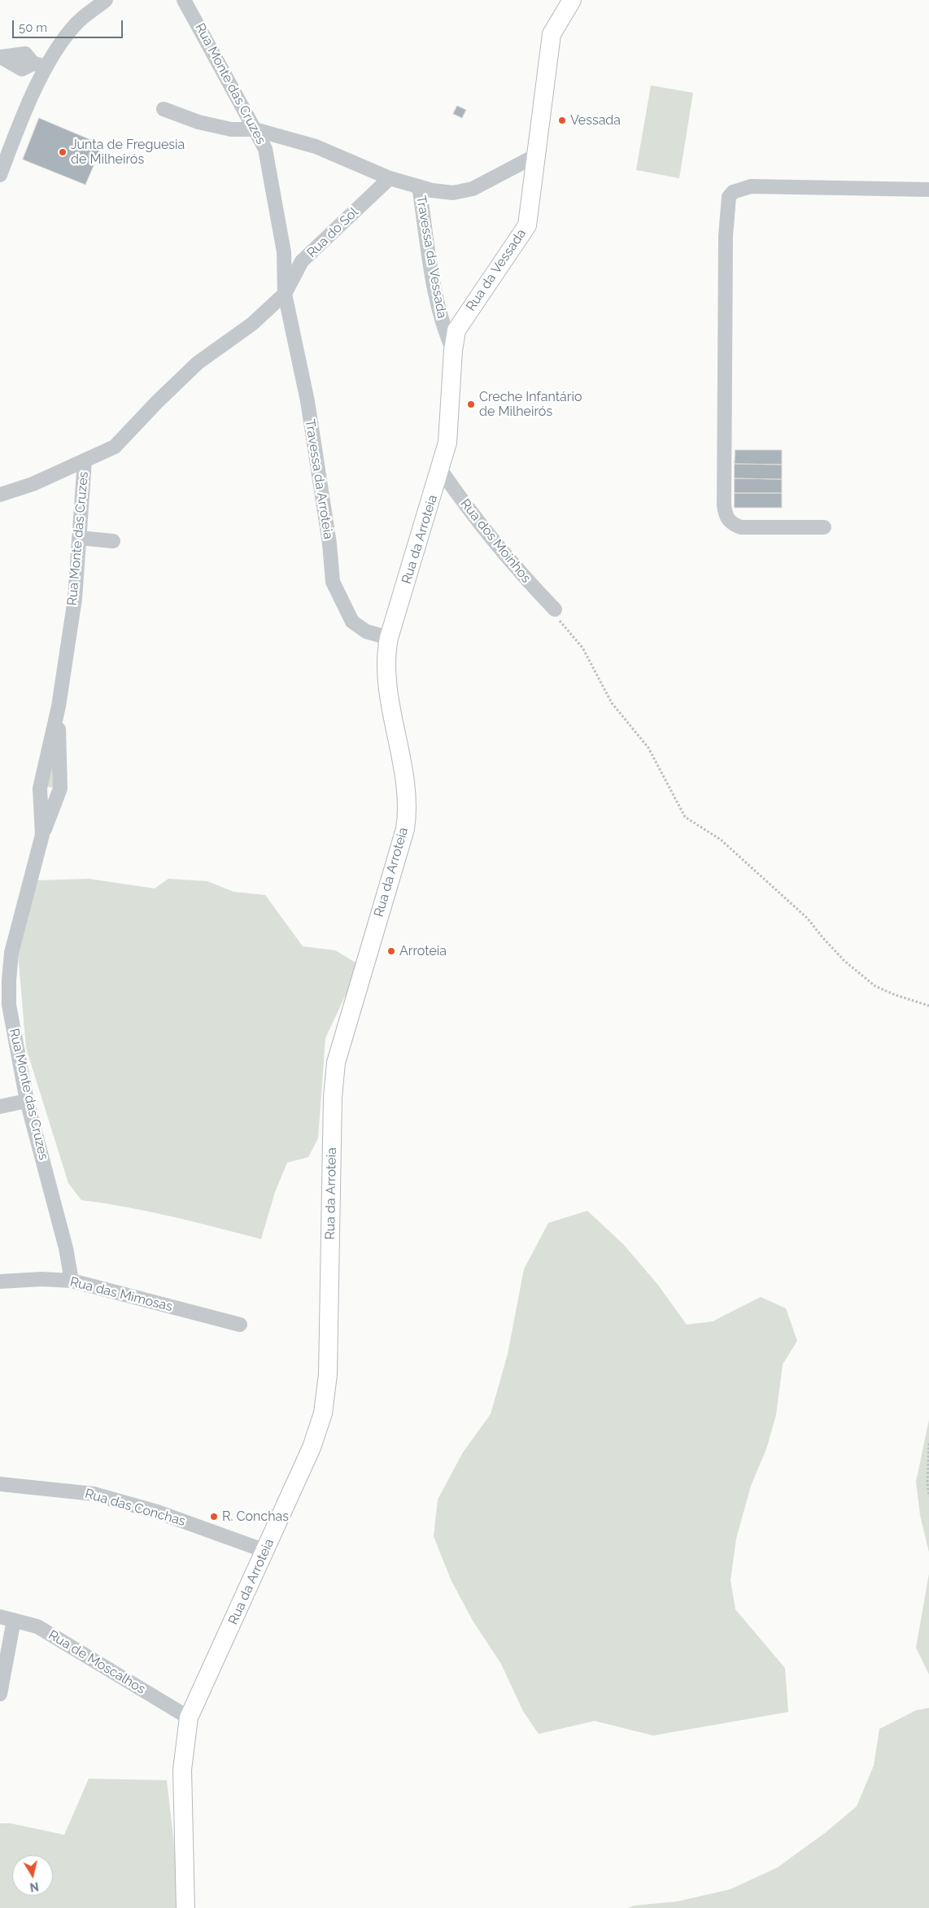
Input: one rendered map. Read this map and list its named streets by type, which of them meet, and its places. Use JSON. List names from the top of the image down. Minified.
{"streets":{"main road":["Rua da Vessada","Rua da Arroteia"],"street":["Rua Monte das Cruzes","Rua do Sol","Travessa da Vessada","Travessa da Arroteia","Rua dos Moinhos","Rua das Mimosas","Rua das Conchas","Rua de Moscalhos"]},"crossings":[["Rua Monte das Cruzes","Rua do Sol"],["Rua Monte das Cruzes","Travessa da Arroteia"],["Rua Monte das Cruzes","Rua das Mimosas"],["Rua do Sol","Travessa da Arroteia"],["Travessa da Vessada","Rua da Vessada"],["Rua da Vessada","Rua da Arroteia"],["Rua da Vessada","Rua dos Moinhos"],["Travessa da Arroteia","Rua da Arroteia"],["Rua da Arroteia","Rua dos Moinhos"],["Rua da Arroteia","Rua das Conchas"],["Rua da Arroteia","Rua de Moscalhos"]],"places":["Vessada","Junta de Freguesia de Milheirós","Creche Infantário de Milheirós","Arroteia","R. Conchas"],"scale_bar":"50 m","north":"bottom"}
